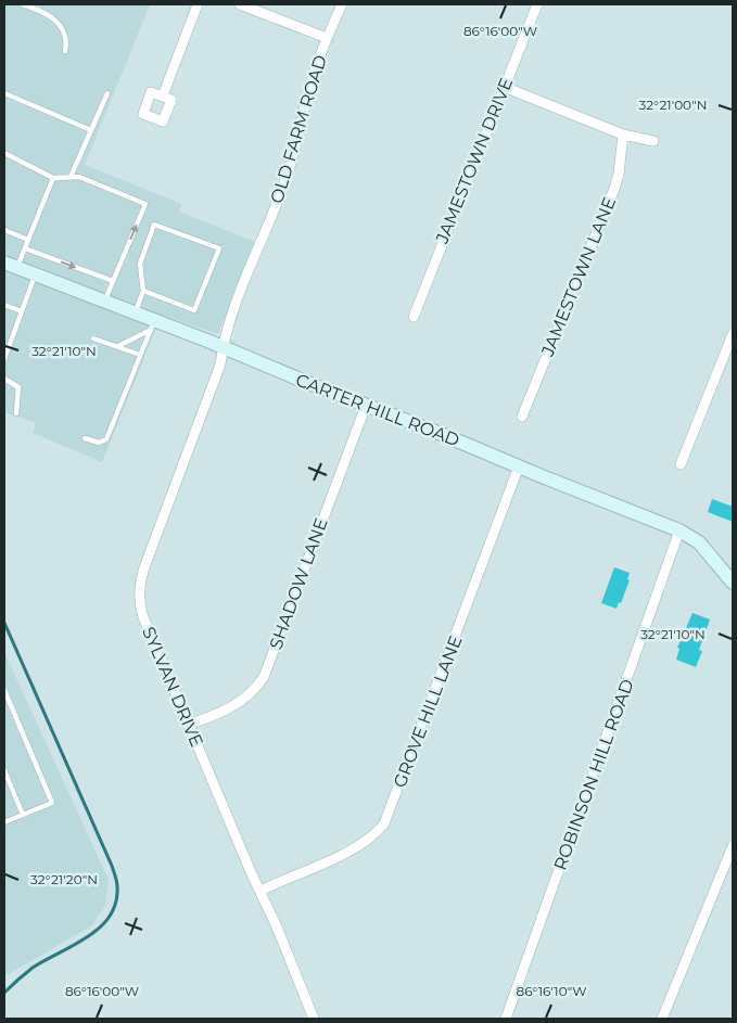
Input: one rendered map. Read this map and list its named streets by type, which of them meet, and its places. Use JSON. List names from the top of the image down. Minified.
{"streets":{"main road":["CARTER HILL ROAD"],"street":["OLD FARM ROAD","JAMESTOWN DRIVE","JAMESTOWN LANE","SHADOW LANE","SYLVAN DRIVE","GROVE HILL LANE","ROBINSON HILL ROAD"]},"crossings":[["OLD FARM ROAD","CARTER HILL ROAD"],["OLD FARM ROAD","SYLVAN DRIVE"],["CARTER HILL ROAD","SHADOW LANE"],["CARTER HILL ROAD","SYLVAN DRIVE"],["CARTER HILL ROAD","GROVE HILL LANE"],["CARTER HILL ROAD","ROBINSON HILL ROAD"],["SHADOW LANE","SYLVAN DRIVE"],["SYLVAN DRIVE","GROVE HILL LANE"]],"coordinates":["86°16'00\"W","32°21'00\"N","32°21'10\"N","32°21'20\"N","86°16'10\"W"]}
